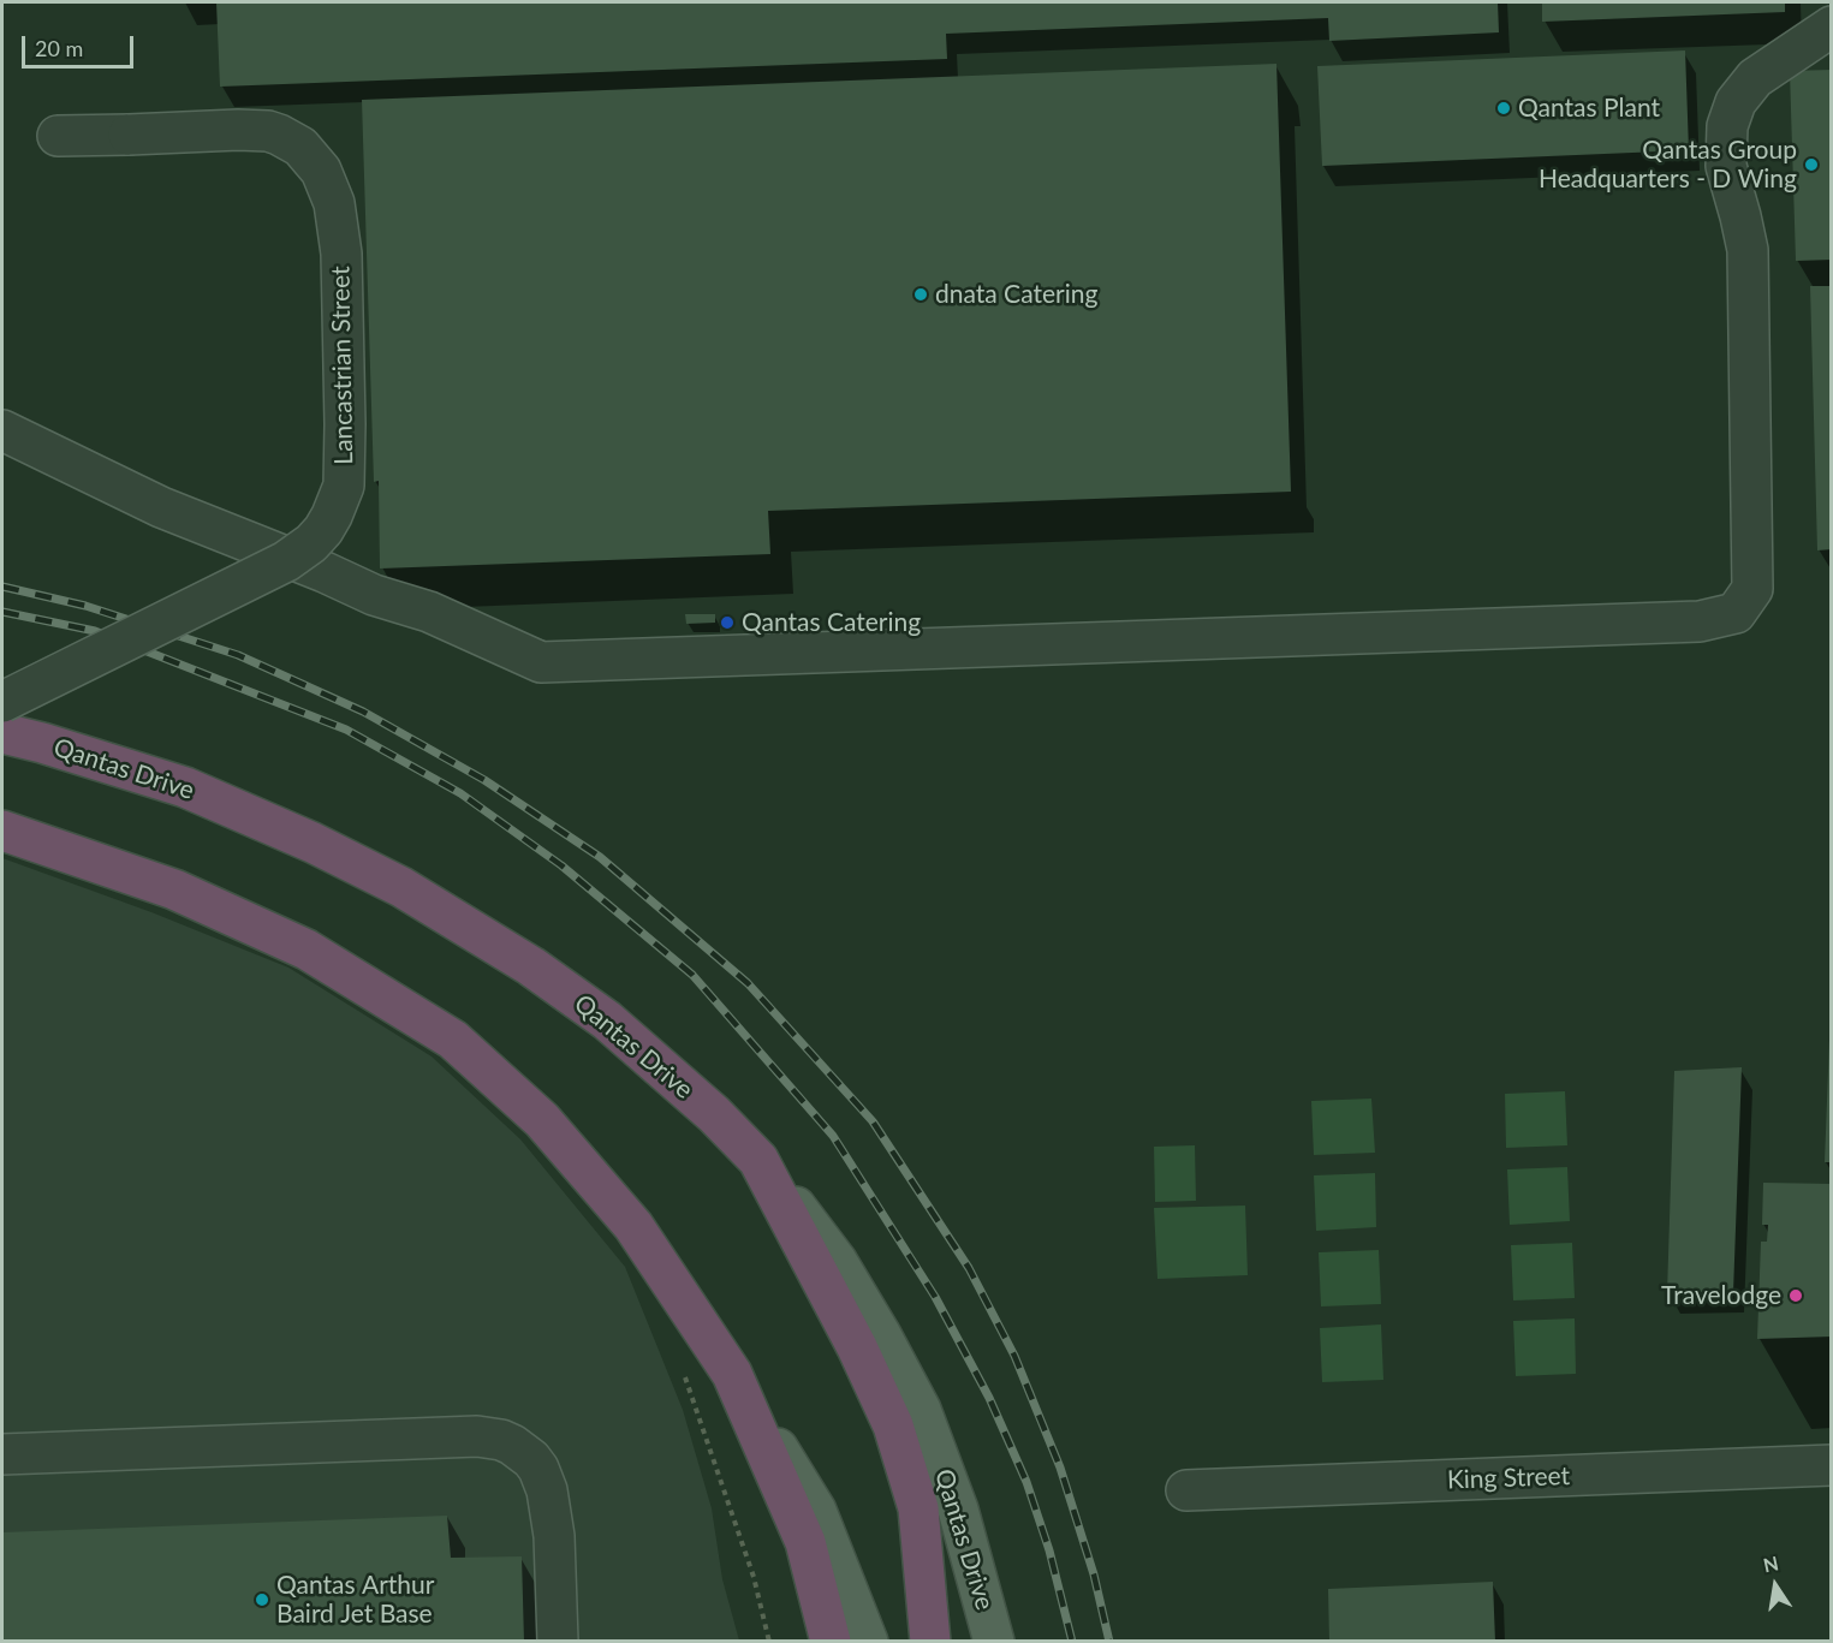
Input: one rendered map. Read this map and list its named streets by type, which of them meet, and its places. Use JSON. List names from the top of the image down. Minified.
{"streets":{"highway":["Qantas Drive"],"street":["Lancastrian Street","King Street"]},"places":["Qantas Plant","Qantas Group Headquarters - D Wing","dnata Catering","Qantas Catering","Travelodge","Qantas Arthur Baird Jet Base"],"scale_bar":"20 m","north":"top"}
